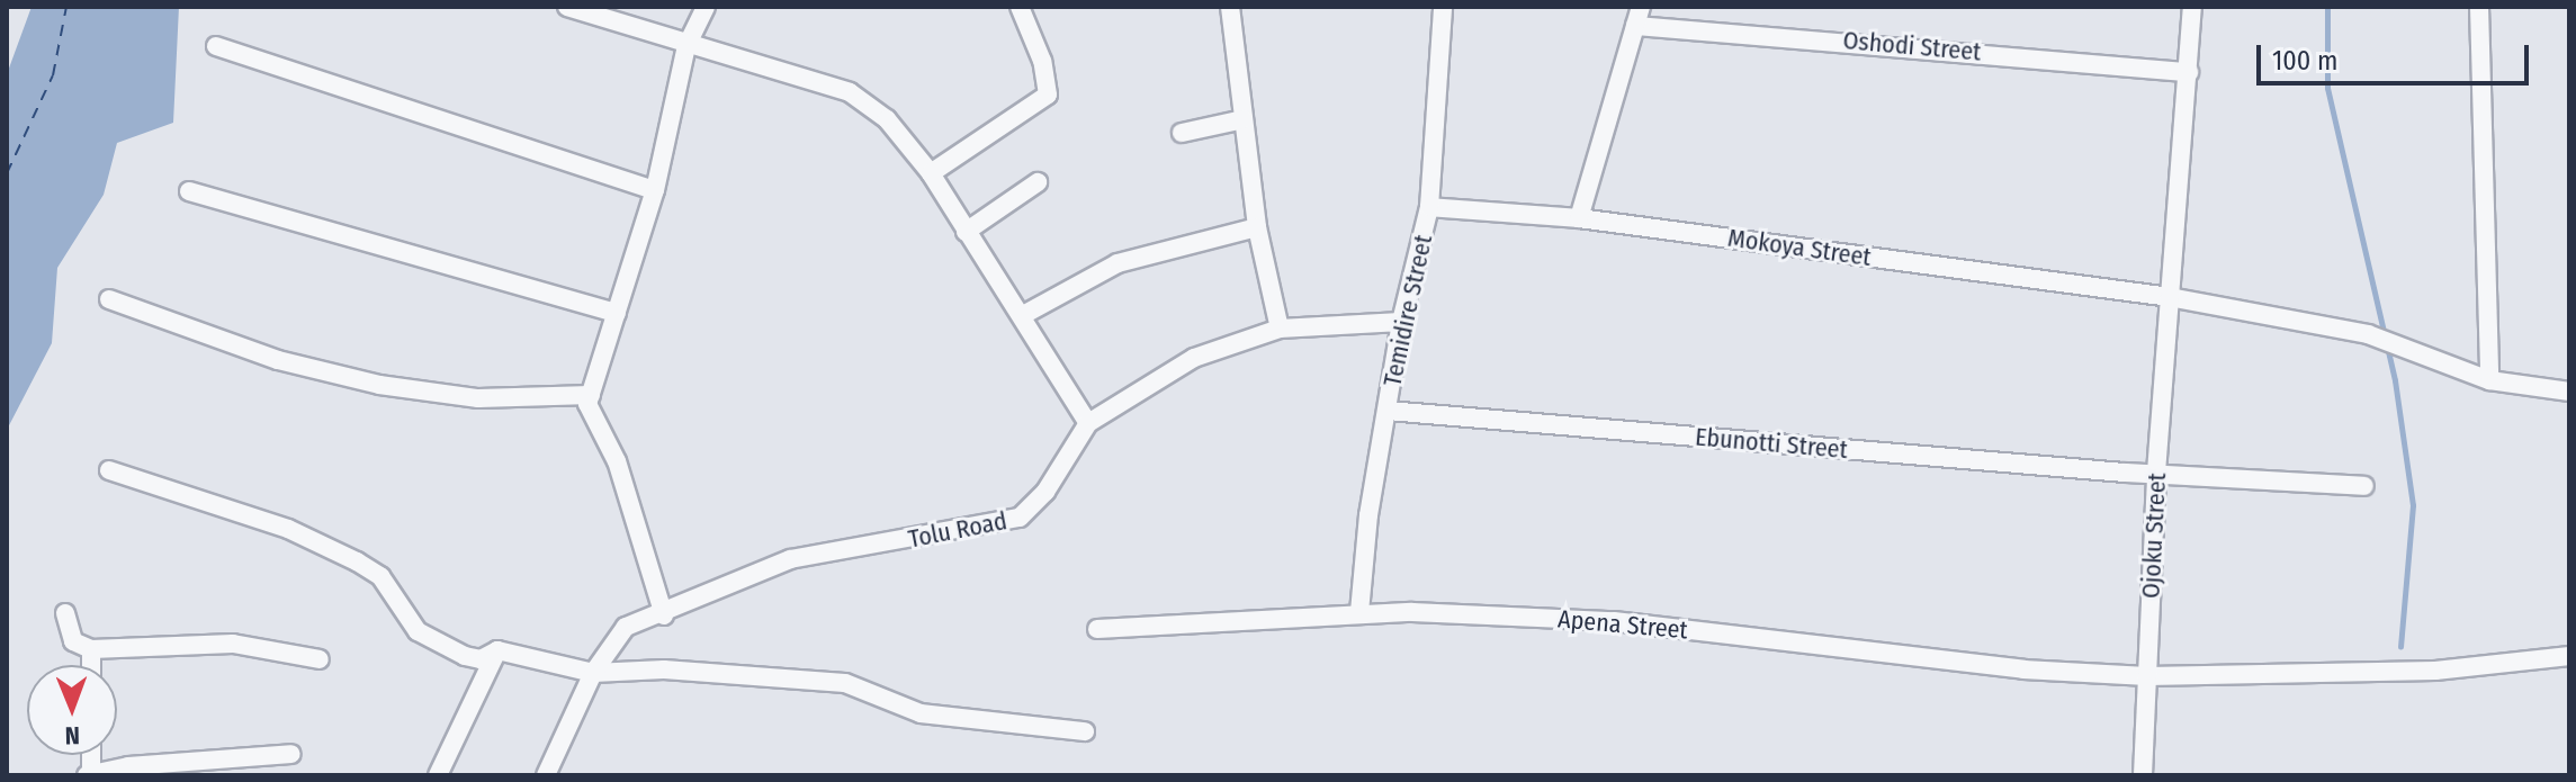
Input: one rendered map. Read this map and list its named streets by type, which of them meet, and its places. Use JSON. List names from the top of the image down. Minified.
{"streets":{"street":["Oshodi Street","Mokoya Street","Temidire Street","Ebunotti Street","Tolu Road","Ojoku Street","Apena Street"]},"crossings":[["Oshodi Street","Ojoku Street"],["Mokoya Street","Temidire Street"],["Mokoya Street","Ojoku Street"],["Temidire Street","Ebunotti Street"],["Temidire Street","Tolu Road"],["Temidire Street","Apena Street"],["Ebunotti Street","Ojoku Street"],["Ojoku Street","Apena Street"]],"scale_bar":"100 m","north":"bottom"}
